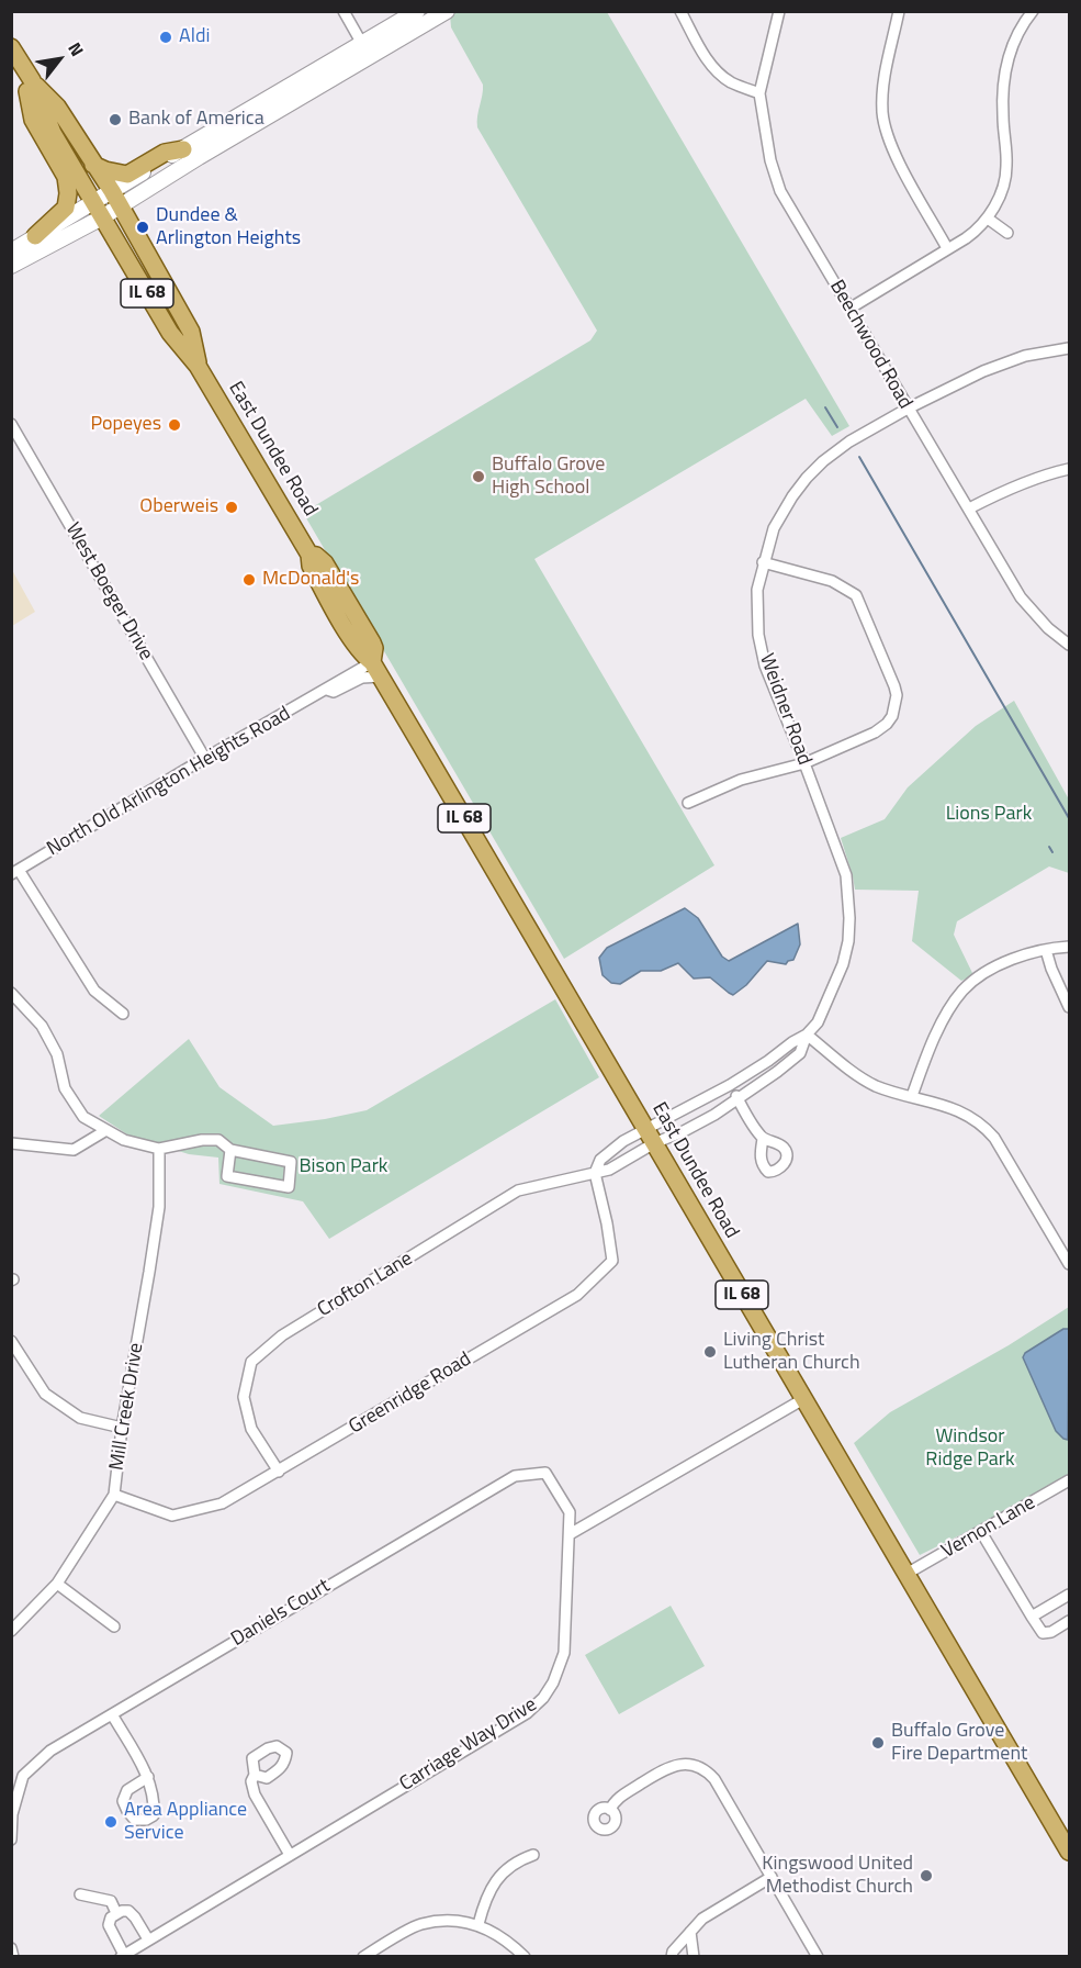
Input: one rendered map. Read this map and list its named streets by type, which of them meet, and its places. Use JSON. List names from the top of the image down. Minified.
{"streets":{"main road":["IL 68","East Dundee Road"],"street":["Beechwood Road","West Boeger Drive","Weidner Road","North Old Arlington Heights Road","Crofton Lane","Greenridge Road","Mill Creek Drive","Vernon Lane","Daniels Court","Carriage Way Drive"]},"crossings":[["IL 68","East Dundee Road"],["Beechwood Road","Weidner Road"],["East Dundee Road","Weidner Road"],["East Dundee Road","North Old Arlington Heights Road"],["East Dundee Road","Crofton Lane"],["East Dundee Road","Vernon Lane"],["West Boeger Drive","North Old Arlington Heights Road"],["Weidner Road","Crofton Lane"],["Crofton Lane","Greenridge Road"],["Greenridge Road","Mill Creek Drive"],["Daniels Court","Carriage Way Drive"]],"parks":["Lions Park","Bison Park","Windsor Ridge Park"],"places":["Aldi","Bank of America","Dundee & Arlington Heights","Popeyes","Buffalo Grove High School","Oberweis","McDonald's","Living Christ Lutheran Church","Buffalo Grove Fire Department","Area Appliance Service","Kingswood United Methodist Church"],"north":"top right"}
